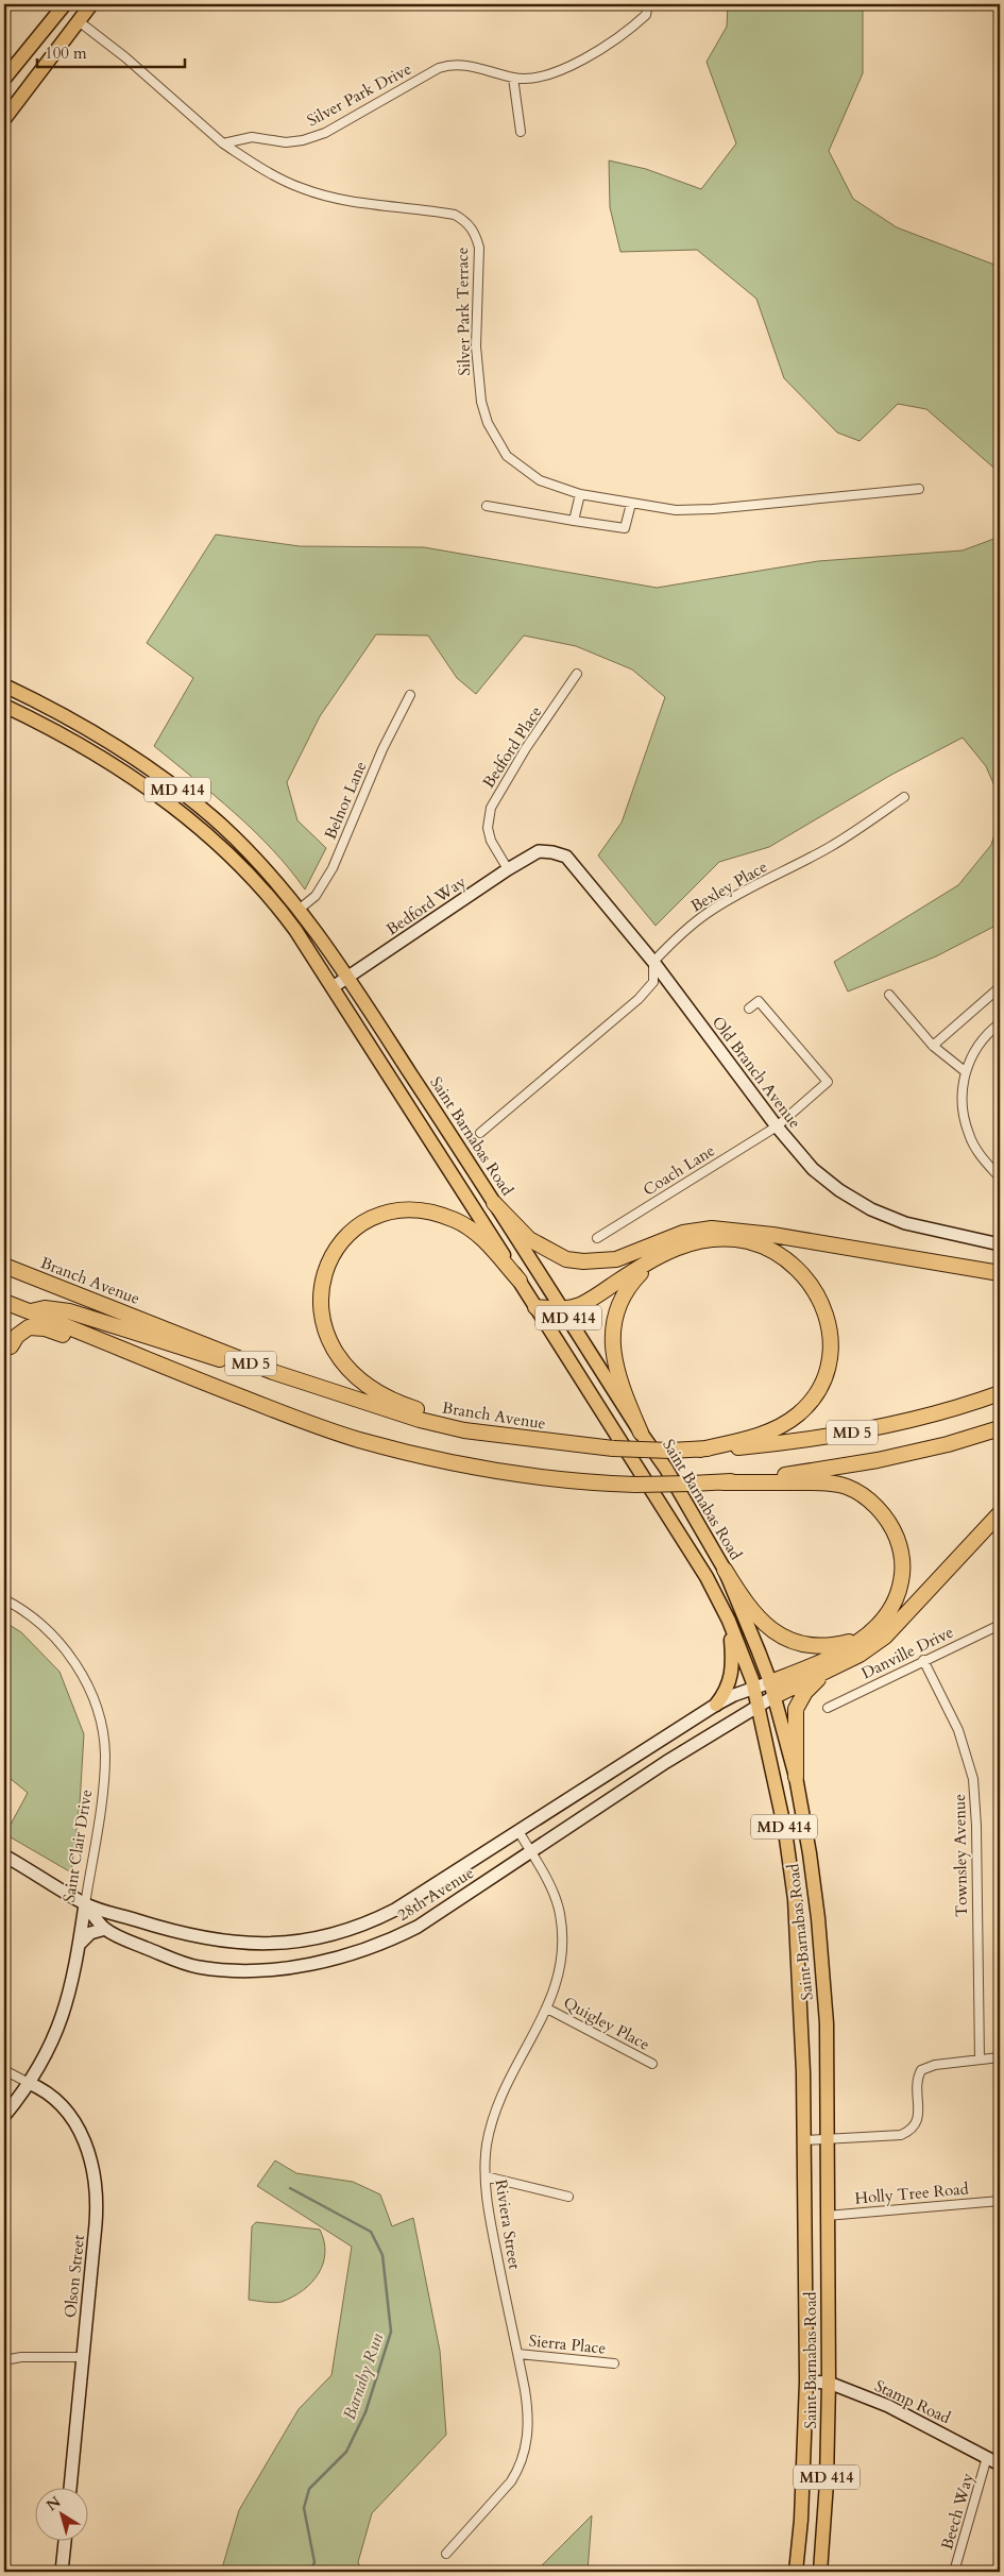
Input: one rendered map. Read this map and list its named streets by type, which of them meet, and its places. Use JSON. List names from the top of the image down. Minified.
{"streets":{"highway":["Branch Avenue","MD 5"],"main road":["MD 414","Saint Barnabas Road"],"street":["Silver Park Drive","Silver Park Terrace","Bedford Place","Belnor Lane","Bexley Place","Bedford Way","Old Branch Avenue","Coach Lane","Danville Drive","Saint Clair Drive","Townsley Avenue","28th Avenue","Quigley Place","Holly Tree Road","Riviera Street","Olson Street","Sierra Place","Stamp Road","Beech Way"]},"crossings":[["Silver Park Drive","Silver Park Terrace"],["Bedford Place","Bedford Way"],["Belnor Lane","Saint Barnabas Road"],["Bexley Place","Old Branch Avenue"],["Bedford Way","Old Branch Avenue"],["Bedford Way","Saint Barnabas Road"],["Old Branch Avenue","Coach Lane"],["Saint Barnabas Road","28th Avenue"],["Saint Barnabas Road","Holly Tree Road"],["Saint Barnabas Road","Stamp Road"],["Danville Drive","Townsley Avenue"],["Saint Clair Drive","28th Avenue"],["Saint Clair Drive","Olson Street"],["28th Avenue","Riviera Street"],["Quigley Place","Riviera Street"],["Riviera Street","Sierra Place"],["Stamp Road","Beech Way"]],"water":["Barnaby Run"],"scale_bar":"100 m","north":"top left"}
